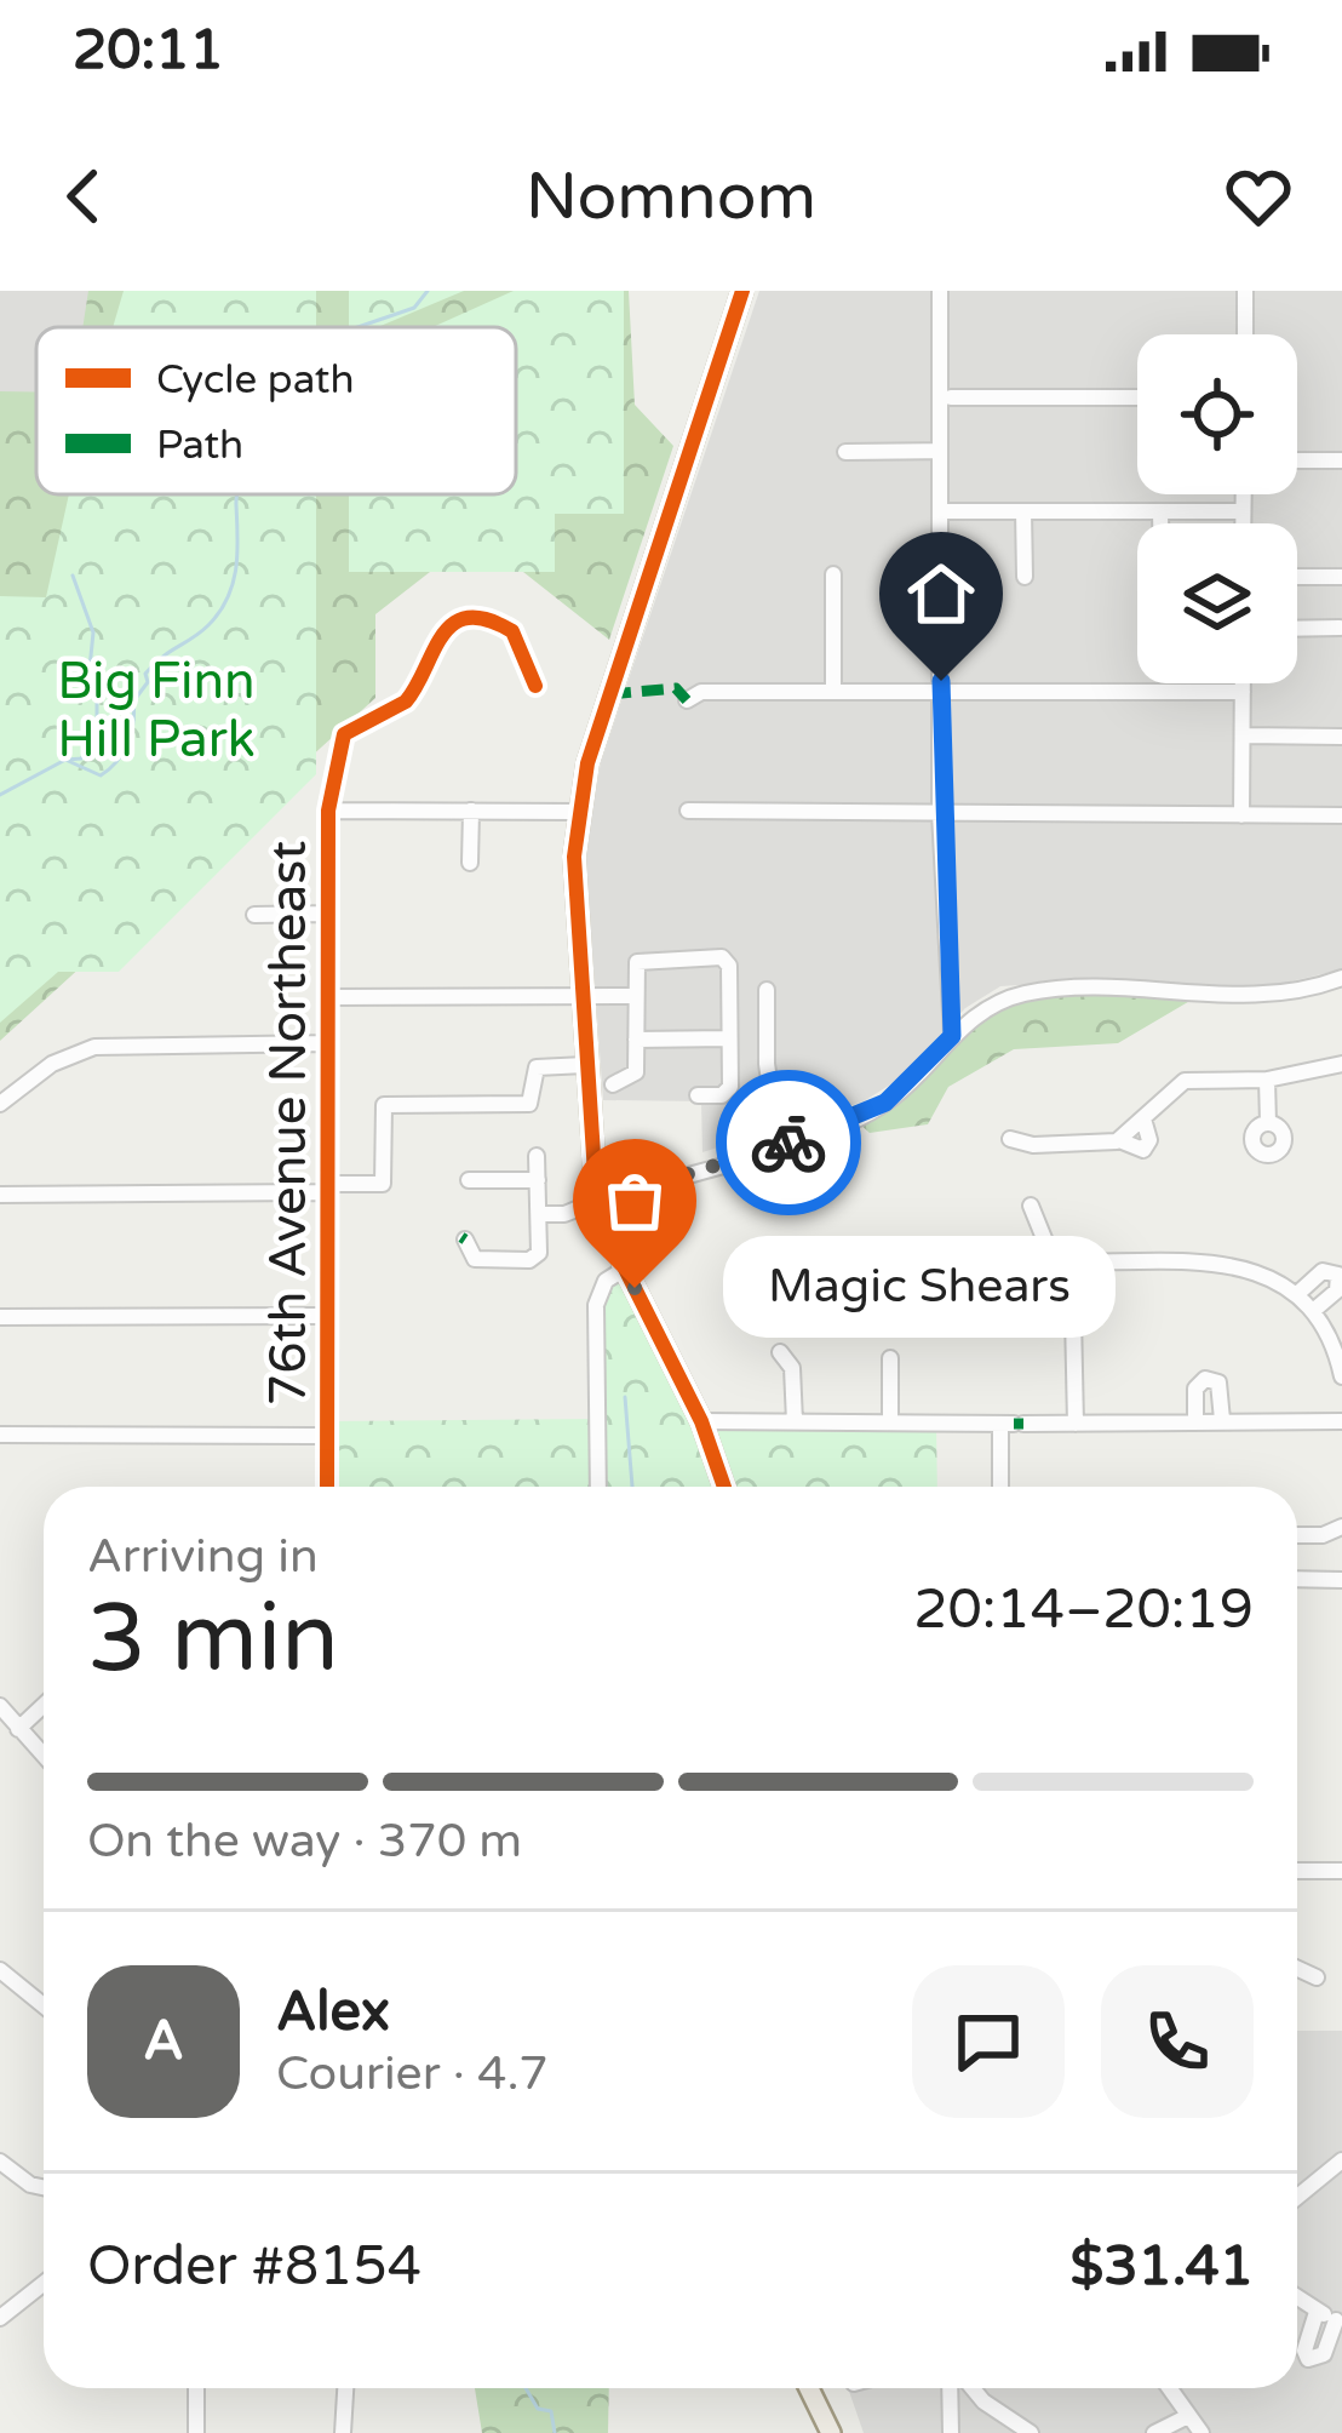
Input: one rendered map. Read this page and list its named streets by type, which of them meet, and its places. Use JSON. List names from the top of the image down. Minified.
{"streets":{"street":["76th Avenue Northeast"]},"parks":["Big Finn Hill Park"],"places":["Magic Shears"],"legend":["Cycle path","Path"],"page":{"status":"20:11","header":"Nomnom","bubble":"Magic Shears","heading":["3 min","Arriving in","20:14–20:19"],"panel":["Alex","Courier · 4.7","Order #8154","$31.41"],"bar":"On the way · 370 m","round":"A"}}
